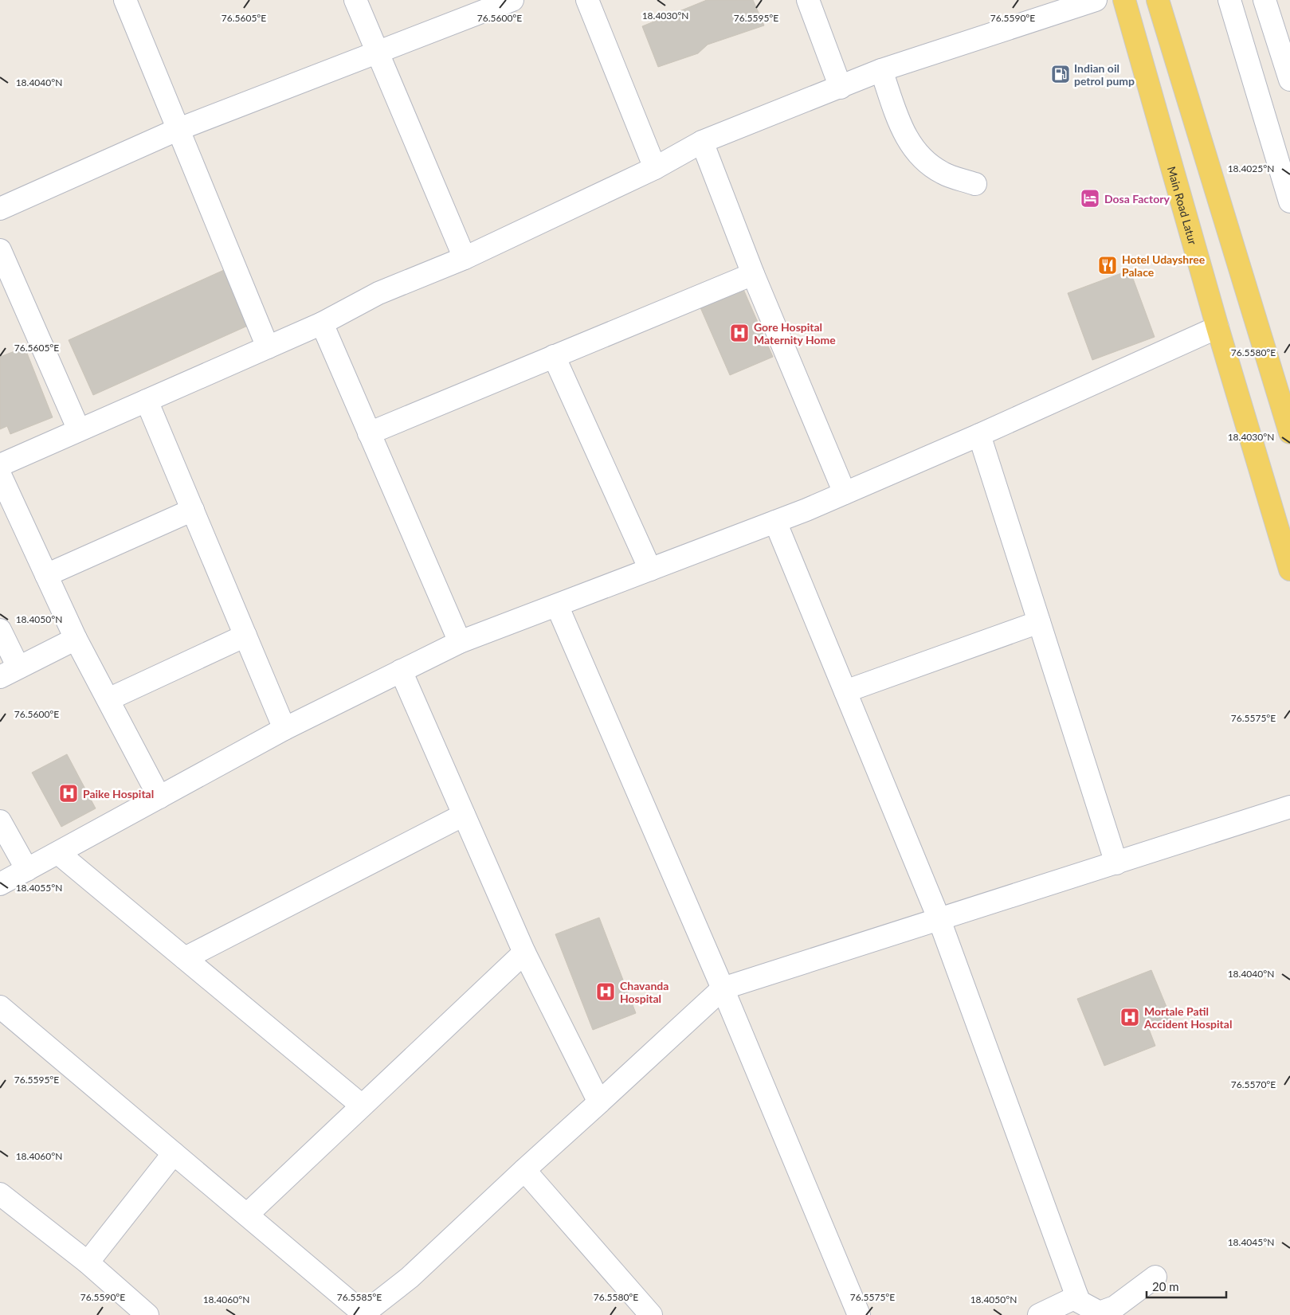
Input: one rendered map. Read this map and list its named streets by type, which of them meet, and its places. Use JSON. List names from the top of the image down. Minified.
{"streets":{"main road":["Main Road Latur"]},"places":{"fuel station":["Indian oil petrol pump"],"hotel":["Dosa Factory"],"restaurant":["Hotel Udayshree Palace"],"hospital":["Gore Hospital Maternity Home","Paike Hospital","Chavanda Hospital","Mortale Patil Accident Hospital"]},"scale_bar":"20 m","coordinates":["18.4030°N","76.5605°E","76.5600°E","76.5595°E","76.5590°E","18.4040°N","18.4025°N","76.5580°E","18.4050°N","76.5575°E","18.4055°N","76.5570°E","18.4060°N","18.4045°N","76.5585°E"]}
